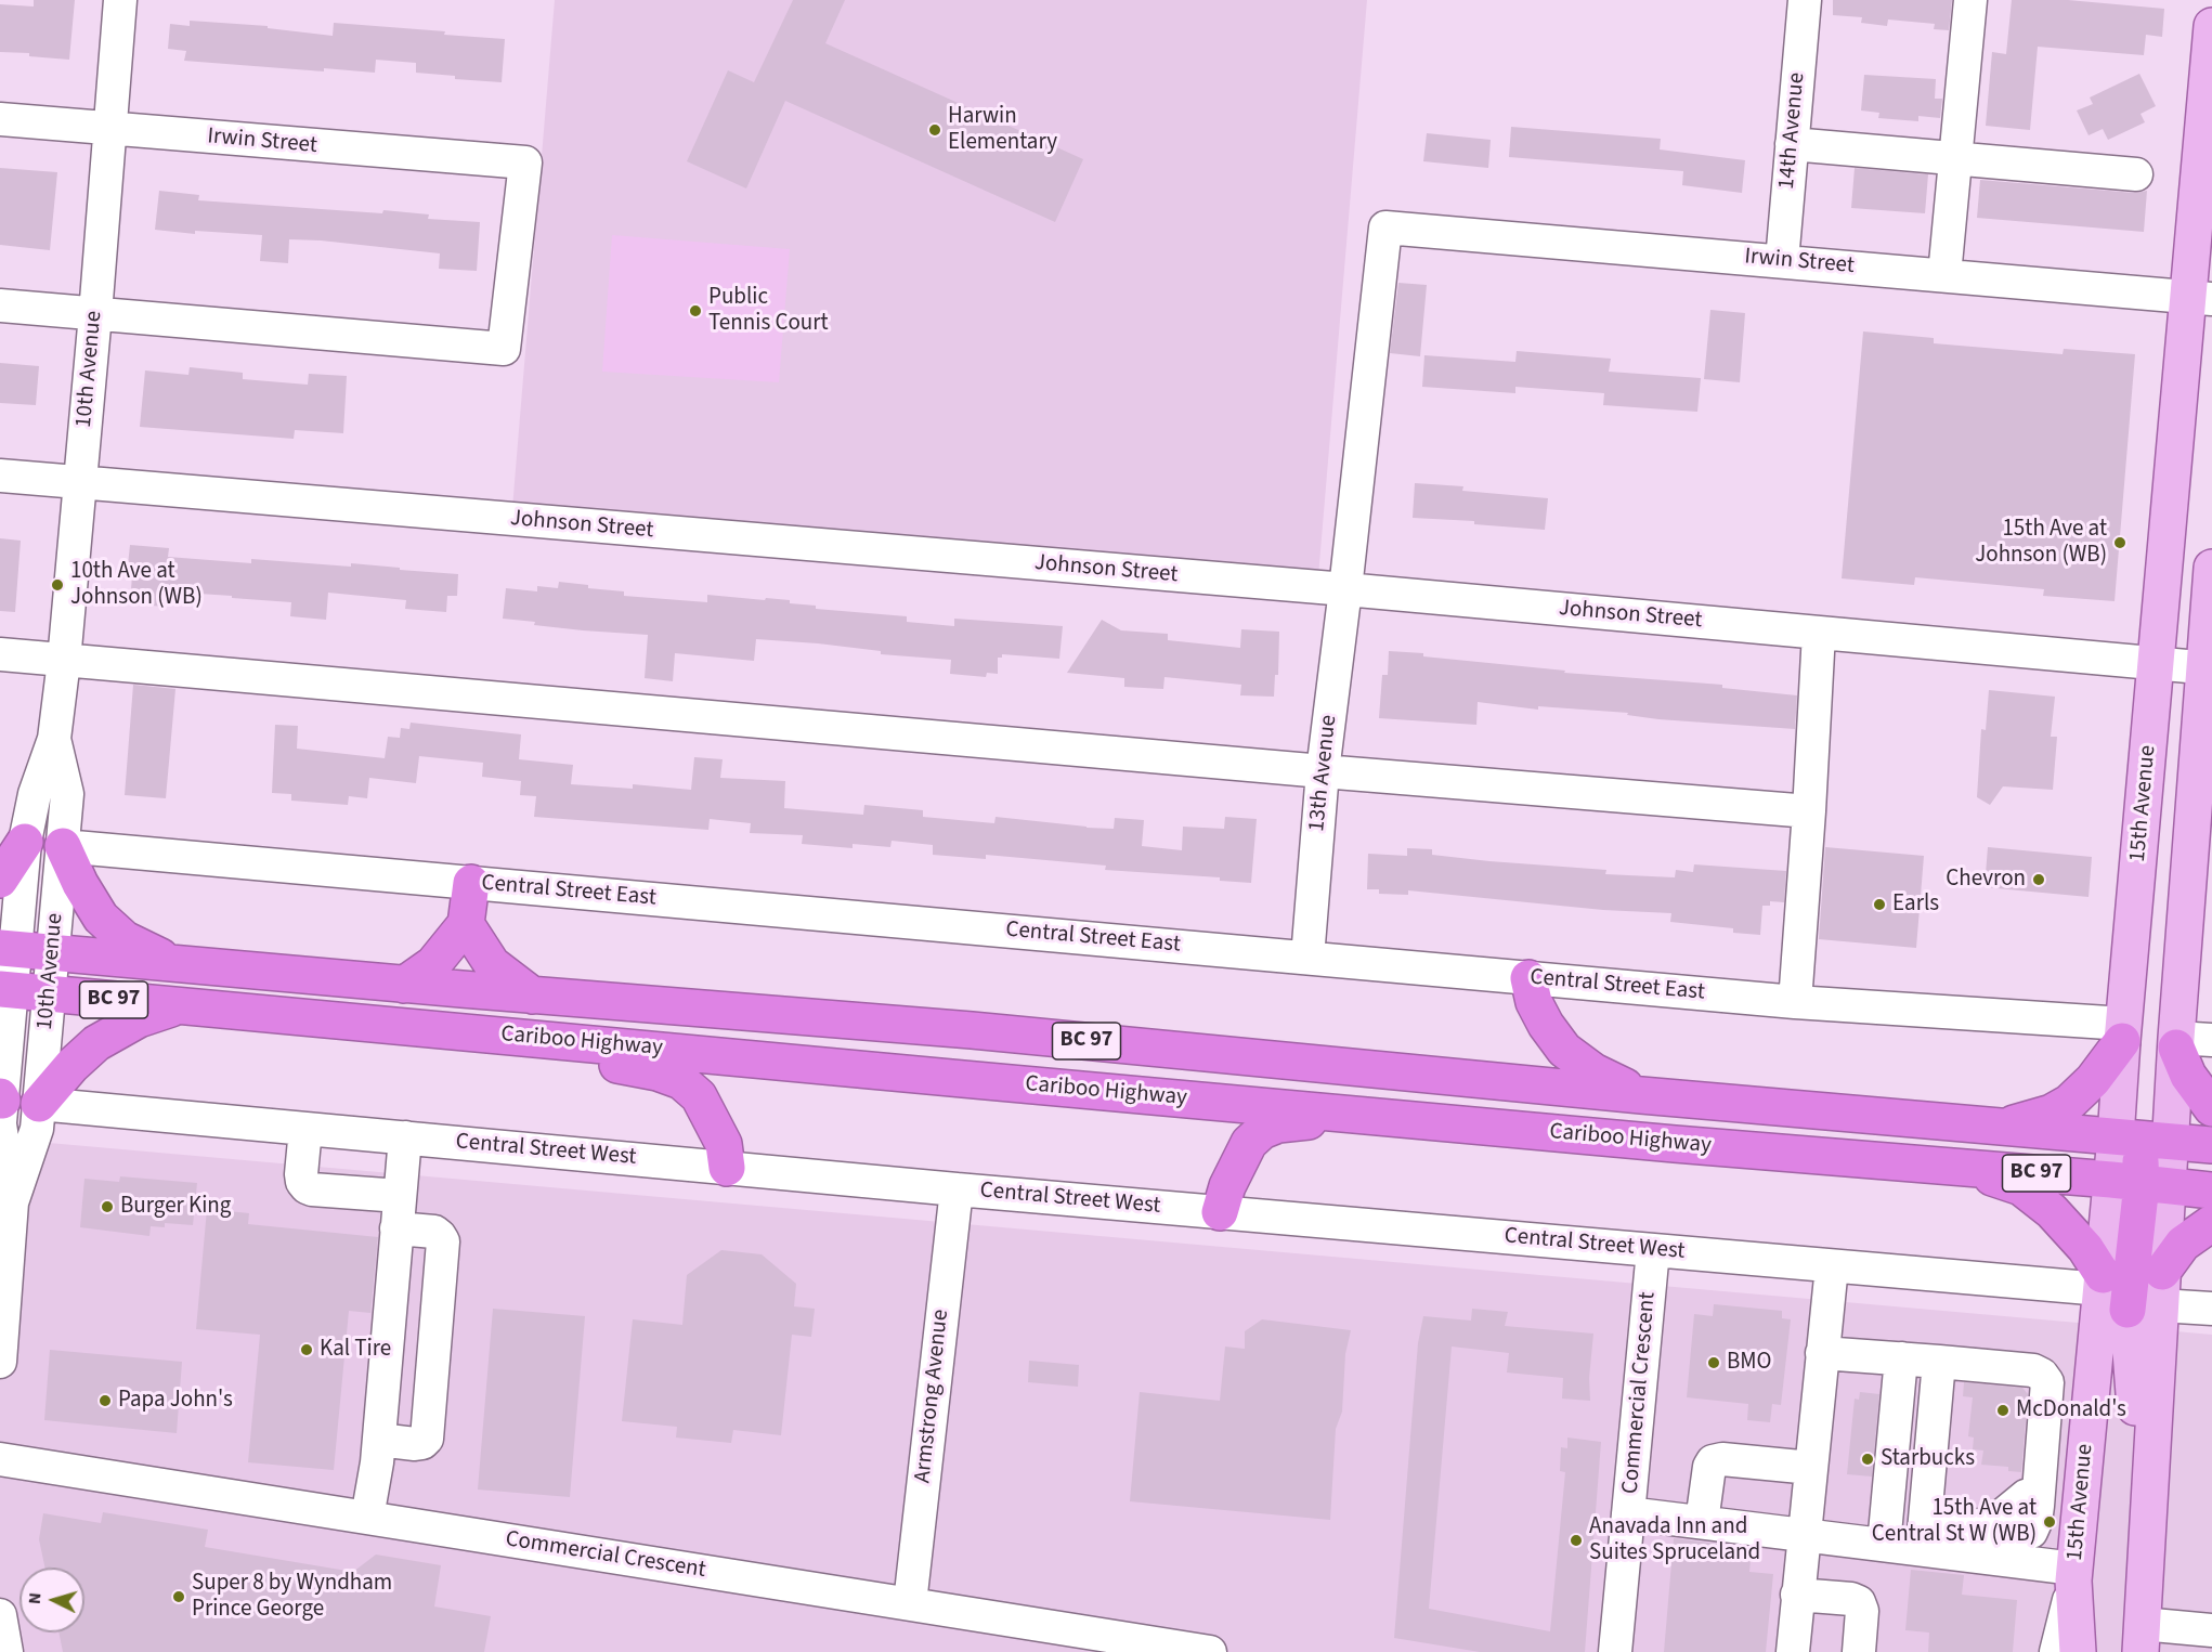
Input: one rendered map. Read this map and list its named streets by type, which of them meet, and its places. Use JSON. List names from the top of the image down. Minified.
{"streets":{"highway":["BC 97","Cariboo Highway"],"main road":["15th Avenue"],"street":["14th Avenue","Irwin Street","10th Avenue","Johnson Street","13th Avenue","Central Street East","Central Street West","Commercial Crescent","Armstrong Avenue"]},"crossings":[["14th Avenue","Irwin Street"],["Irwin Street","10th Avenue"],["Irwin Street","13th Avenue"],["Irwin Street","15th Avenue"],["10th Avenue","Johnson Street"],["10th Avenue","Central Street East"],["10th Avenue","Cariboo Highway"],["10th Avenue","Central Street West"],["Johnson Street","13th Avenue"],["Johnson Street","15th Avenue"],["13th Avenue","Central Street East"],["15th Avenue","Central Street East"],["15th Avenue","Cariboo Highway"],["15th Avenue","Central Street West"],["Central Street West","Commercial Crescent"],["Central Street West","Armstrong Avenue"],["Commercial Crescent","Armstrong Avenue"]],"places":["Harwin Elementary","Public Tennis Court","15th Ave at Johnson (WB)","10th Ave at Johnson (WB)","Chevron","Earls","Burger King","Kal Tire","BMO","Papa John's","McDonald's","Starbucks","15th Ave at Central St W (WB)","Anavada Inn and Suites Spruceland","Super 8 by Wyndham Prince George"],"north":"left"}
